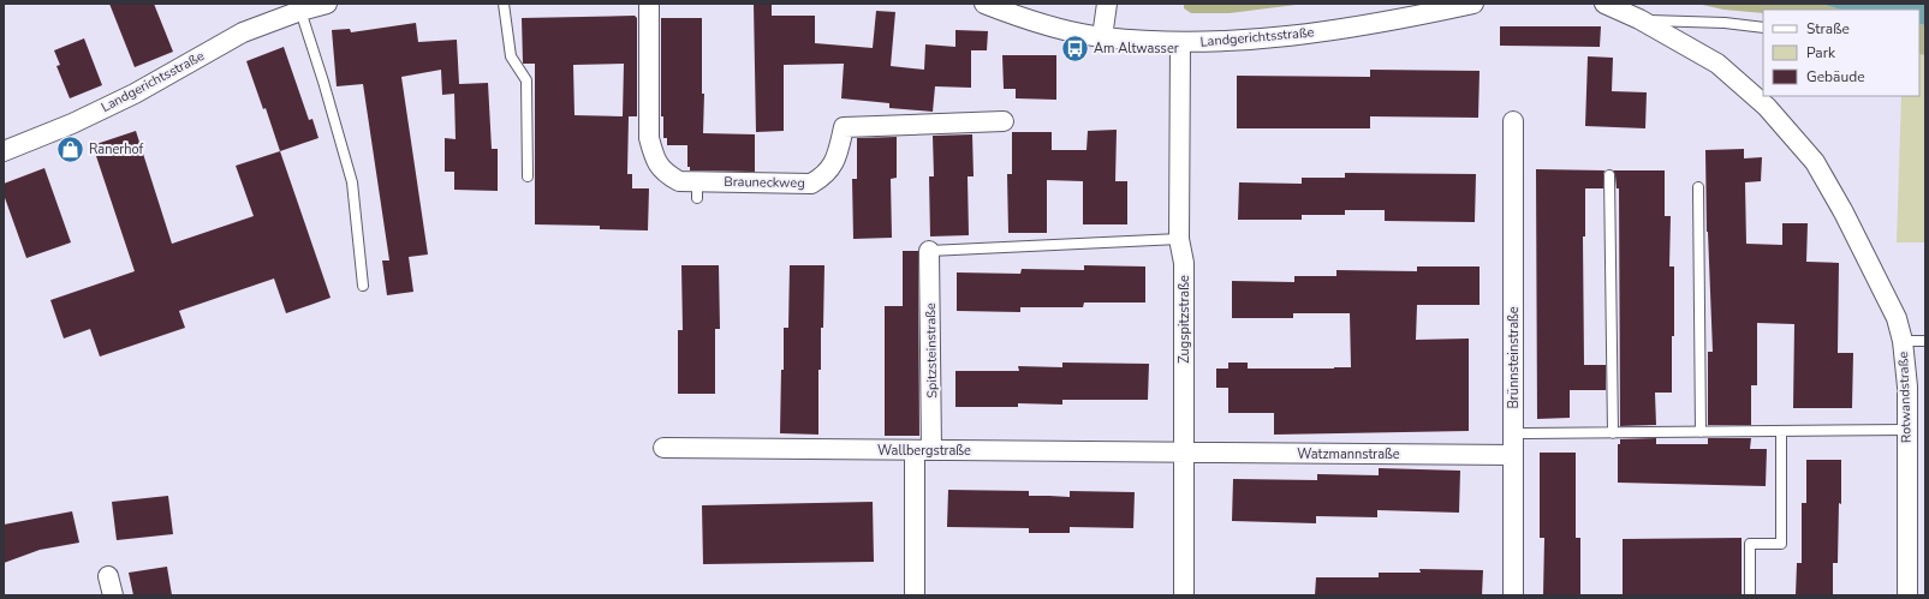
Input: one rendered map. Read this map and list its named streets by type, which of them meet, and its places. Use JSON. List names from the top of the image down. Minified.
{"streets":{"street":["Landgerichtsstraße","Brauneckweg","Zugspitzstraße","Spitzsteinstraße","Brünnsteinstraße","Rotwandstraße","Wallbergstraße","Watzmannstraße"]},"crossings":[["Landgerichtsstraße","Zugspitzstraße"],["Zugspitzstraße","Wallbergstraße"],["Zugspitzstraße","Watzmannstraße"],["Spitzsteinstraße","Wallbergstraße"],["Brünnsteinstraße","Watzmannstraße"],["Wallbergstraße","Watzmannstraße"]],"places":{"bus stop":["Am Altwasser"],"shop":["Ranerhof"]},"legend":["Straße","Park","Gebäude"]}
